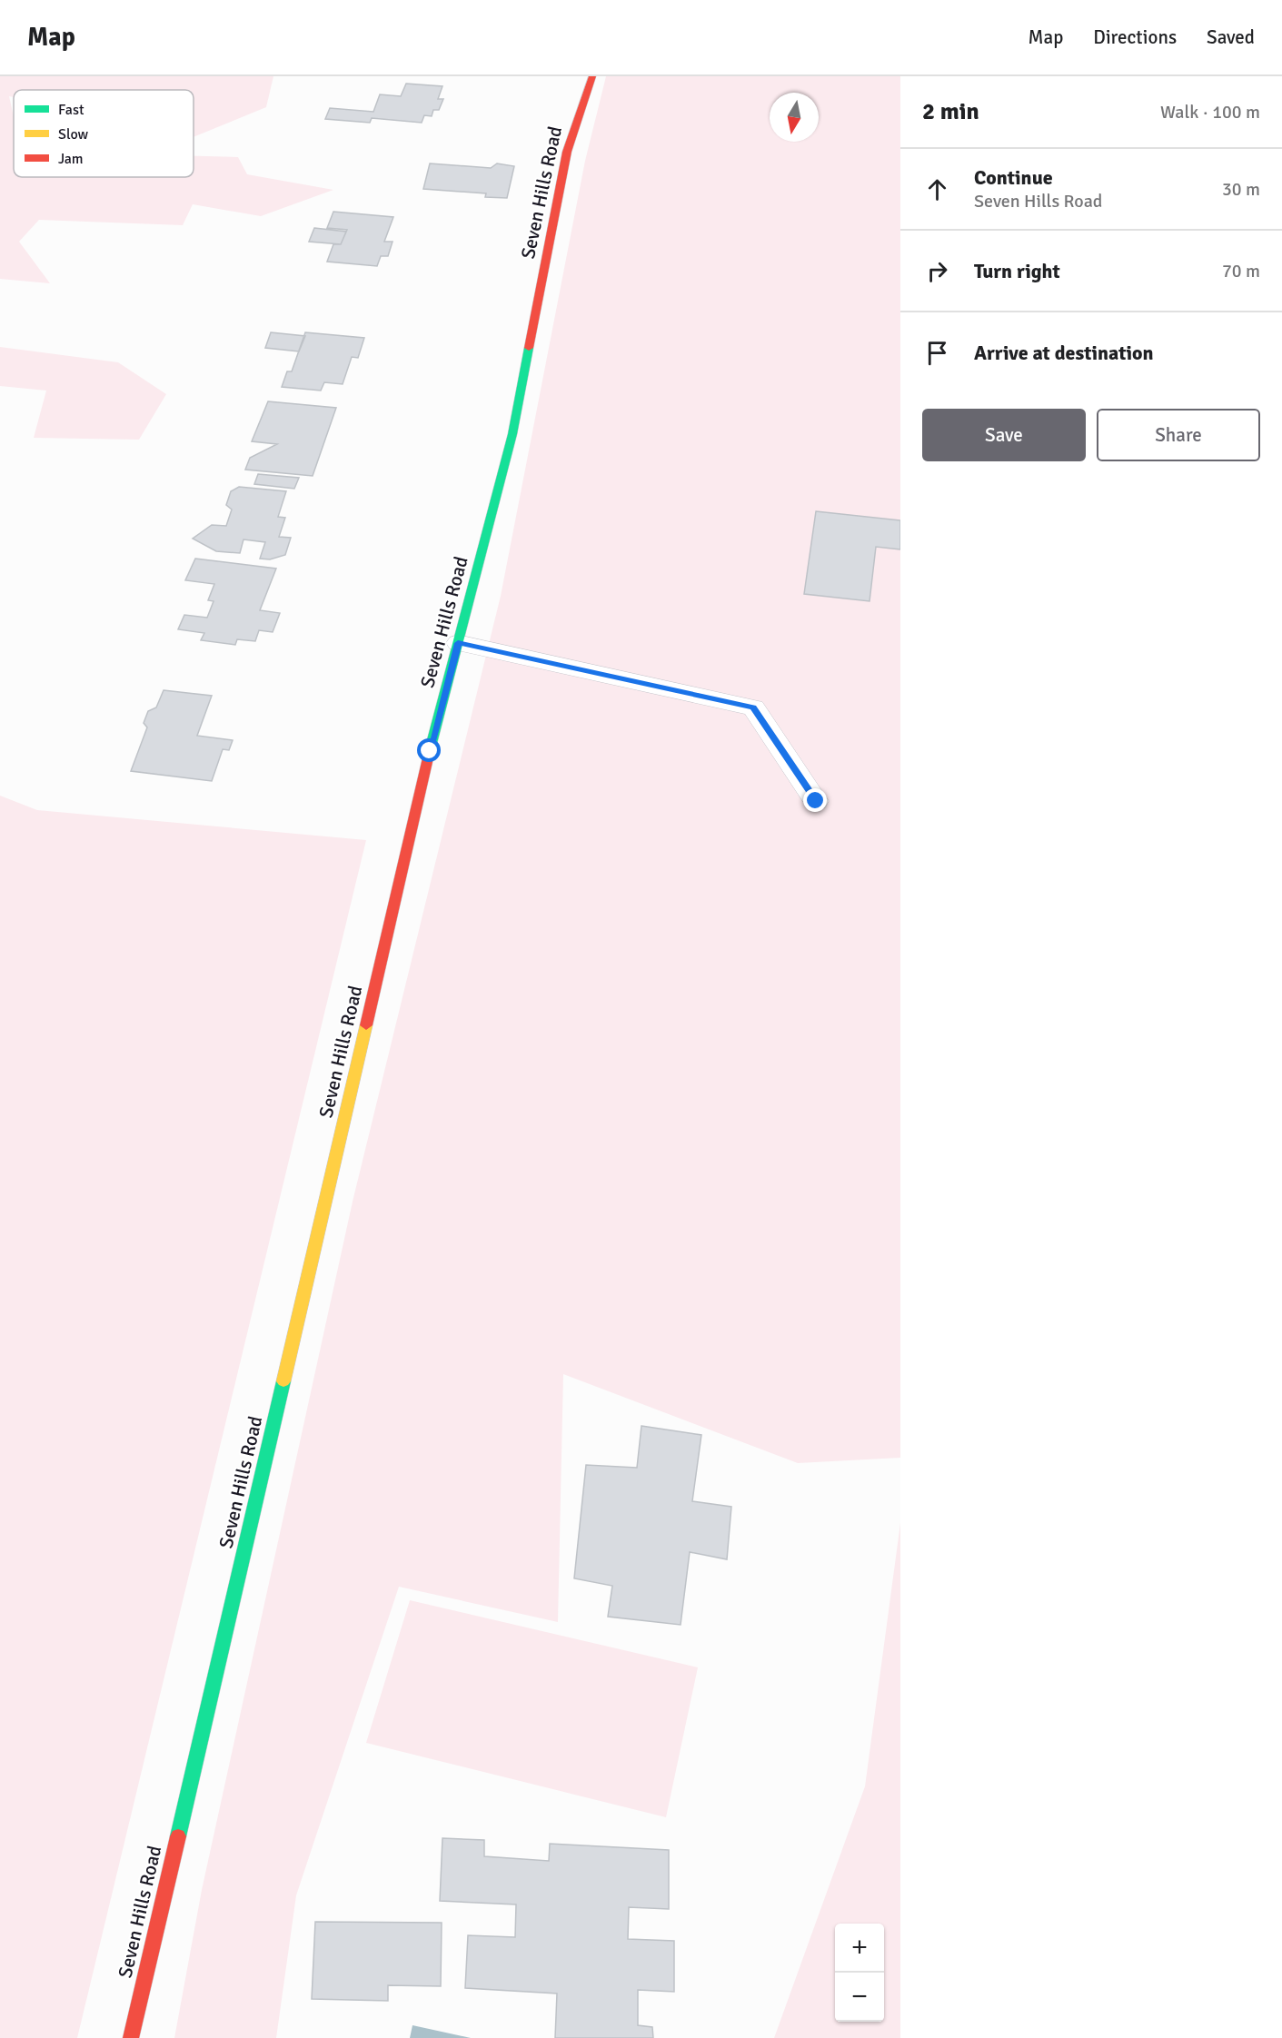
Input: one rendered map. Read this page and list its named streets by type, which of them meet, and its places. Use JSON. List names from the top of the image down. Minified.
{"streets":{"main road":["Seven Hills Road"]},"legend":["Fast","Slow","Jam"],"north":"bottom","page":{"header":"Map","nav":["Map","Directions","Saved"],"heading":["2 min","Walk · 100 m"],"list":[["Continue","Seven Hills Road","30 m"],["Turn right","70 m"],"Arrive at destination"],"buttons":["Save","Share"],"map_buttons":["+","−"]}}
